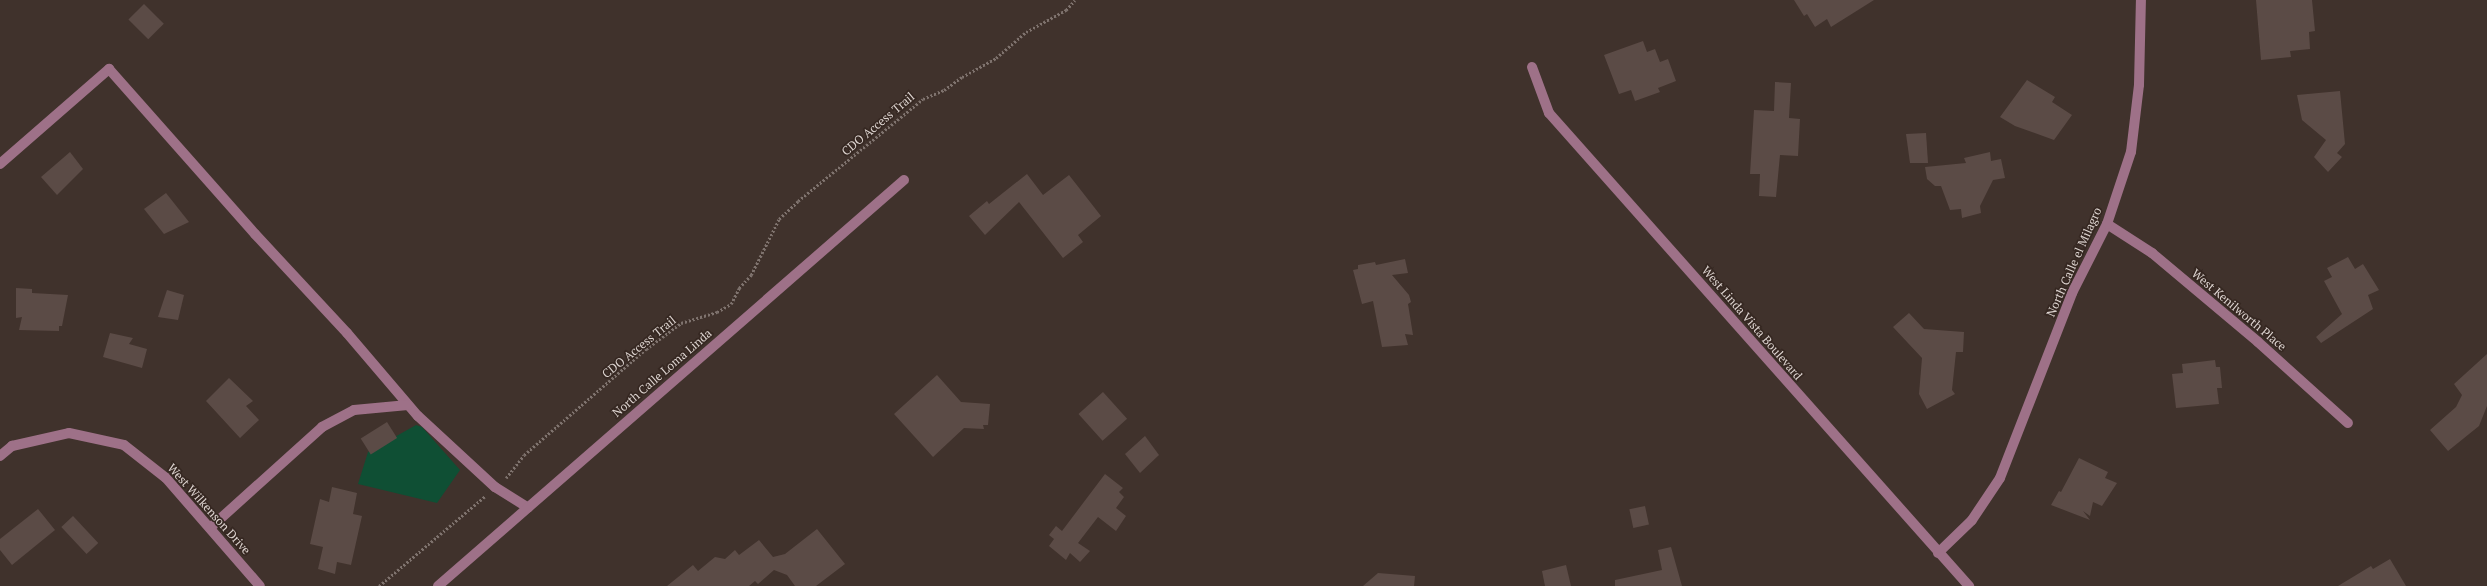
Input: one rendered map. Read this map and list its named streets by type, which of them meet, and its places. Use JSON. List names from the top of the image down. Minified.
{"streets":{"street":["North Calle el Milagro","West Kenilworth Place","West Linda Vista Boulevard","North Calle Loma Linda","West Wilkenson Drive"],"path":["CDO Access Trail"]},"crossings":[["North Calle el Milagro","West Kenilworth Place"],["North Calle el Milagro","West Linda Vista Boulevard"]]}
